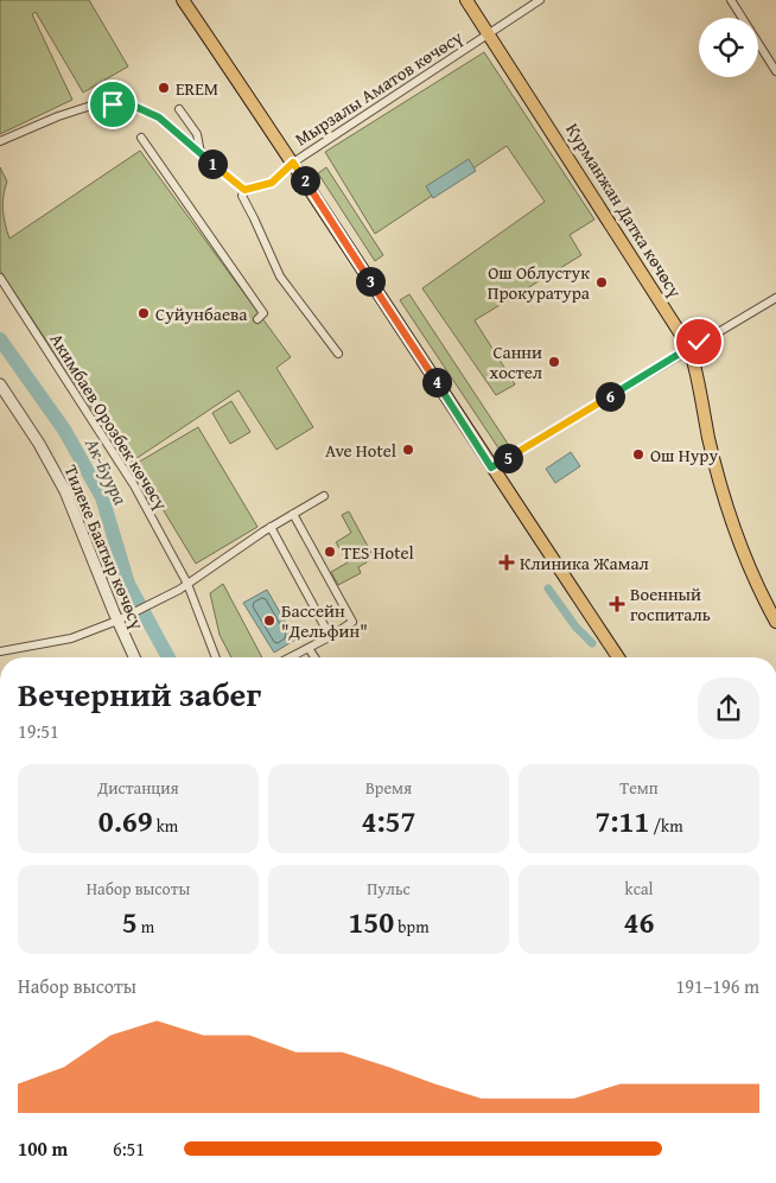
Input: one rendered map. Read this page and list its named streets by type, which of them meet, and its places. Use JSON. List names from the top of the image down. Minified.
{"streets":{"main road":["Курманжан Датка көчөсү"],"street":["Мырзалы Аматов көчөсү","Акимбаев Орозбек көчөсү","Тилеке Баатыр көчөсү"]},"crossings":[["Мырзалы Аматов көчөсү","Курманжан Датка көчөсү"]],"water":["Ак-Буура"],"places":{"other":["EREM","Ош Облустук Прокуратура","Суйунбаева","Санни хостел","Ave Hotel","Ош Нуру","TES Hotel","Бассейн \"Дельфин\""],"health":["Клиника Жамал","Военный госпиталь"]},"page":{"pins":["1","2","3","4","6","5"],"heading":["Вечерний забег","19:51"],"stats":[["Дистанция","0.69 km"],["Время","4:57"],["Темп","7:11 /km"],["Набор высоты","5 m"],["Пульс","150 bpm"],["kcal","46"]],"chart":["Набор высоты","191–196 m"],"list":[{"name":"100 m","note":"6:51"}]}}
